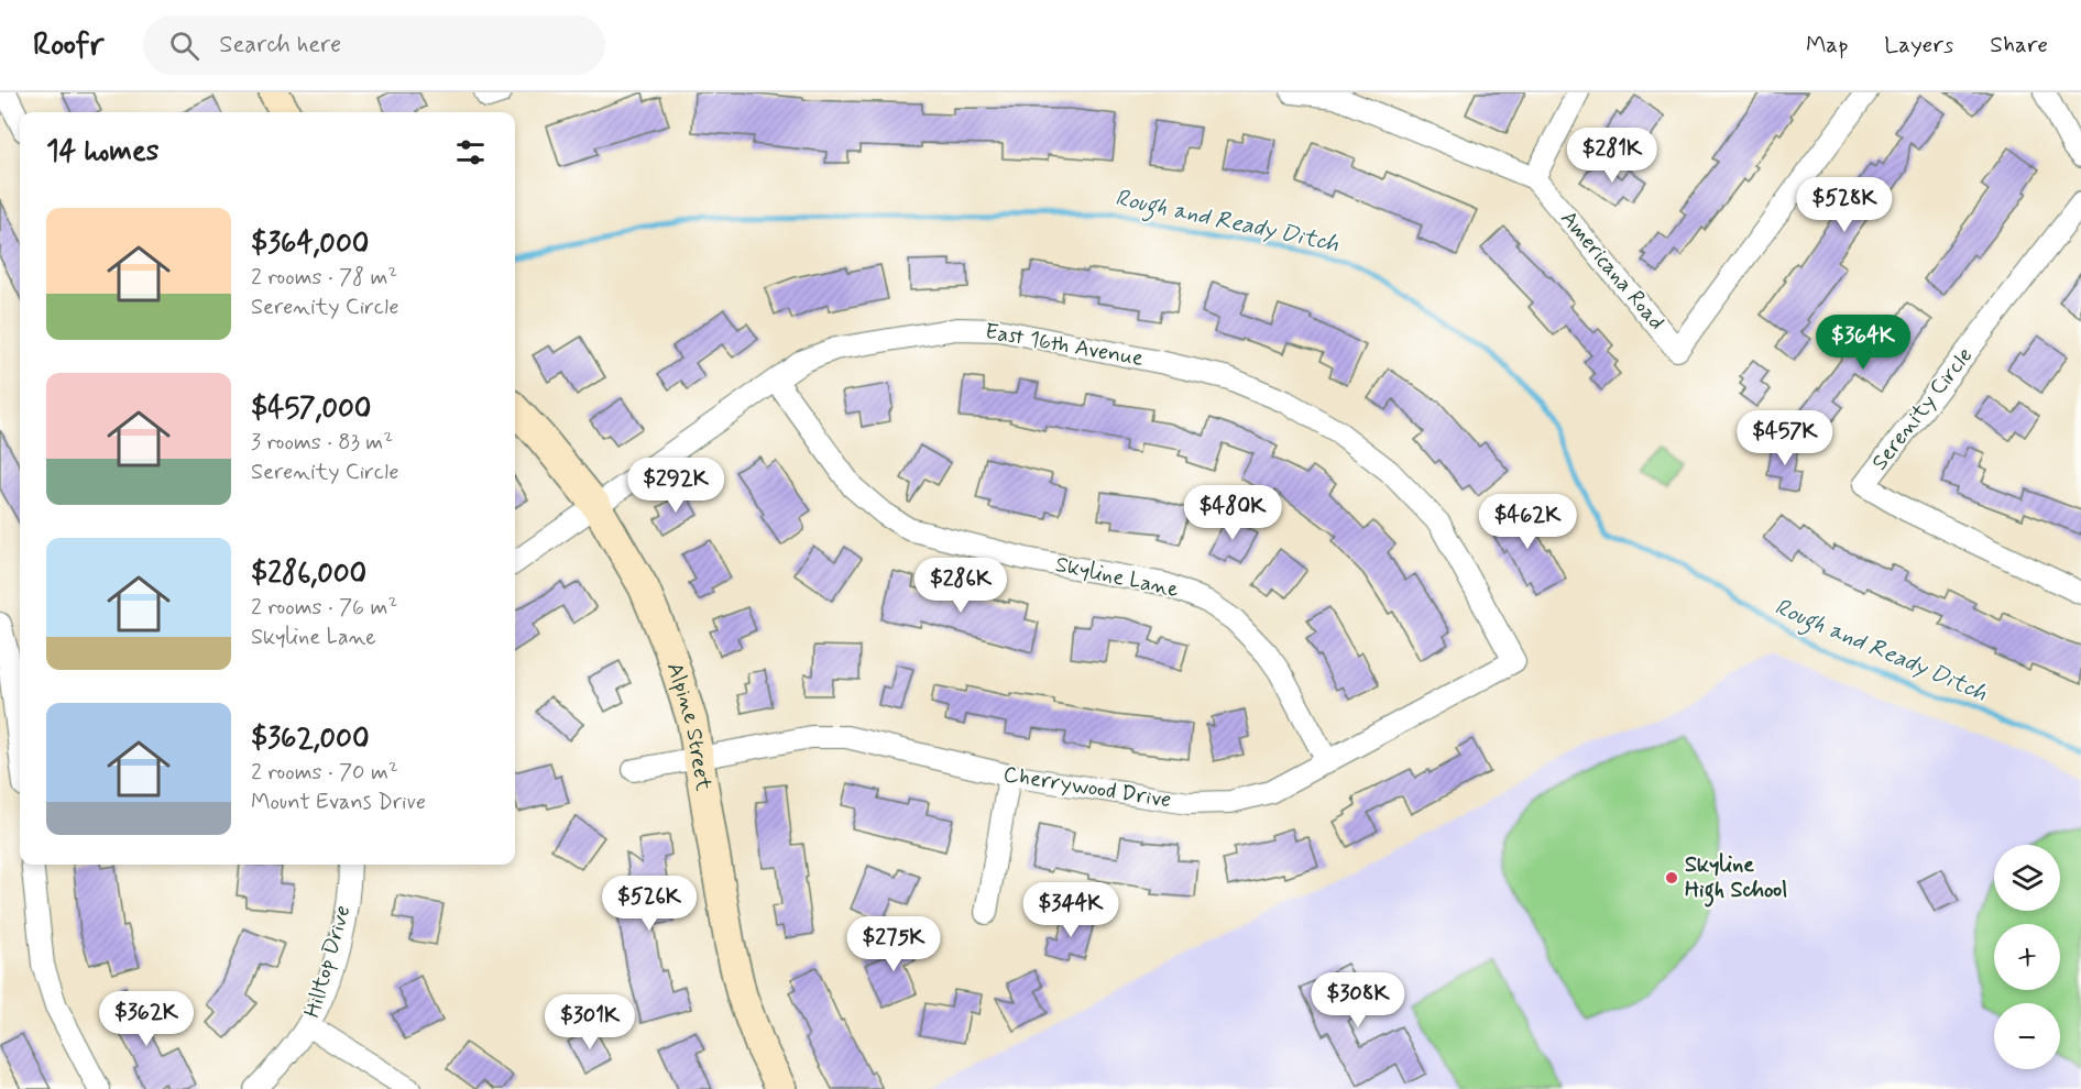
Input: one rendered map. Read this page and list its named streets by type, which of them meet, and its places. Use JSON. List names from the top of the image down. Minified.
{"streets":{"street":["Americana Road","East 16th Avenue","Serenity Circle","Skyline Lane","Alpine Street","Cherrywood Drive","Hilltop Drive"]},"crossings":[["East 16th Avenue","Skyline Lane"],["East 16th Avenue","Alpine Street"],["East 16th Avenue","Cherrywood Drive"],["Skyline Lane","Cherrywood Drive"],["Alpine Street","Cherrywood Drive"]],"water":["Rough and Ready Ditch"],"places":["Skyline High School"],"page":{"header":"Roofr","search":"Search here","nav":["Map","Layers","Share"],"heading":"14 homes","price":["$281K","$528K","$364K","$457K","$292K","$480K","$462K","$286K","$526K","$344K","$275K","$308K","$362K","$301K"],"list":[{"name":"$364,000","note":"2 rooms · 78 m² · Serenity Circle"},{"name":"$457,000","note":"3 rooms · 83 m² · Serenity Circle"},{"name":"$286,000","note":"2 rooms · 76 m² · Skyline Lane"},{"name":"$362,000","note":"2 rooms · 70 m² · Mount Evans Drive"}],"map_buttons":["+","−"]}}
